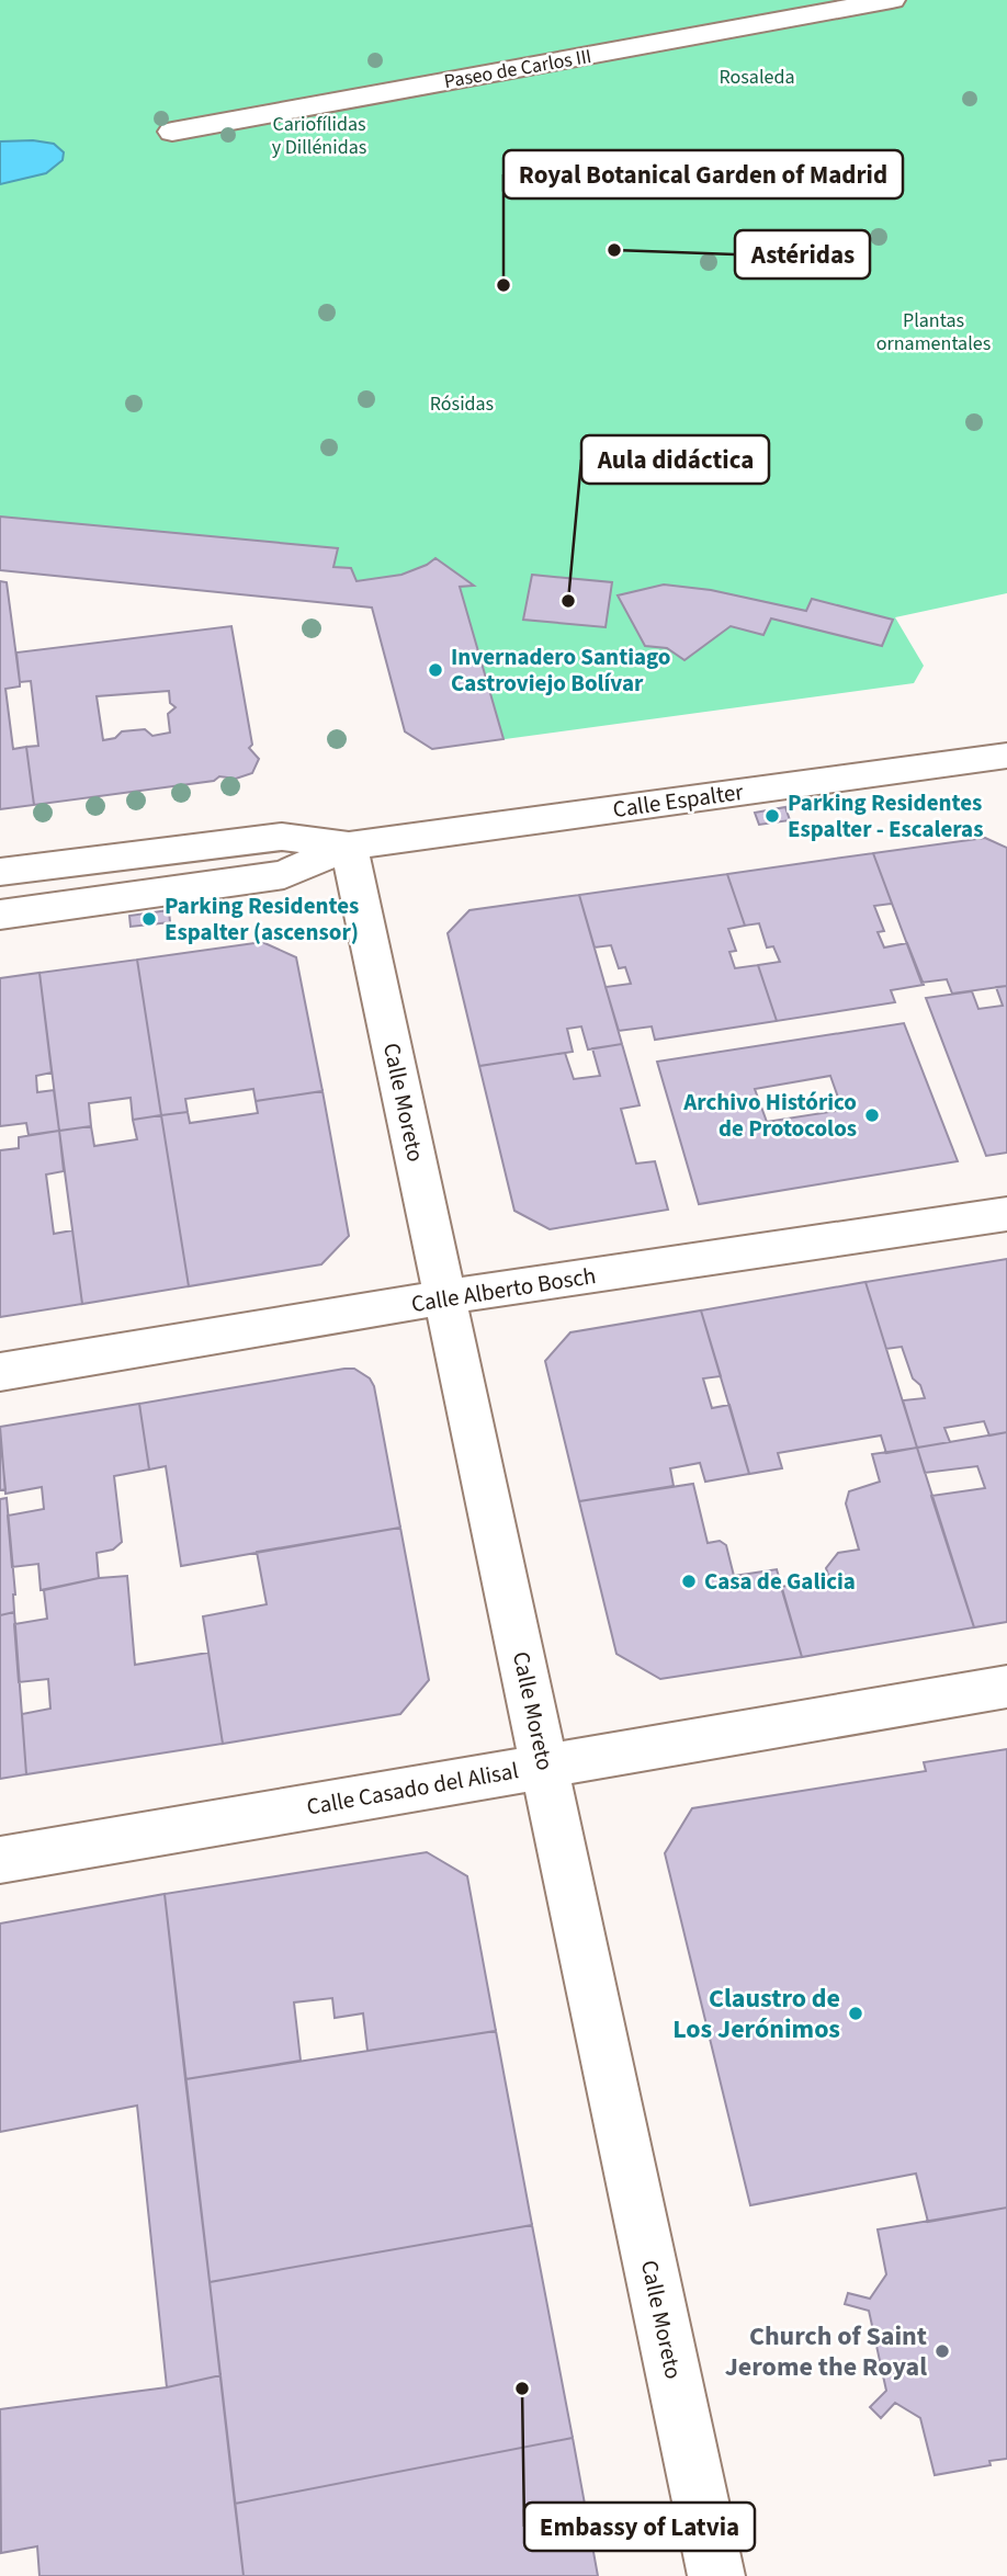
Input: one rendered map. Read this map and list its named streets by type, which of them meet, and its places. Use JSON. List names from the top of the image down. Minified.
{"streets":{"street":["Paseo de Carlos III","Calle Espalter","Calle Moreto","Calle Alberto Bosch","Calle Casado del Alisal"]},"crossings":[["Calle Espalter","Calle Moreto"],["Calle Moreto","Calle Alberto Bosch"],["Calle Moreto","Calle Casado del Alisal"]],"parks":["Rosaleda","Cariofílidas y Dillénidas","Plantas ornamentales","Rósidas"],"places":["Astéridas","Royal Botanical Garden of Madrid","Aula didáctica","Invernadero Santiago Castroviejo Bolívar","Parking Residentes Espalter - Escaleras","Parking Residentes Espalter (ascensor)","Archivo Histórico de Protocolos","Casa de Galicia","Claustro de Los Jerónimos","Church of Saint Jerome the Royal","Embassy of Latvia"]}
